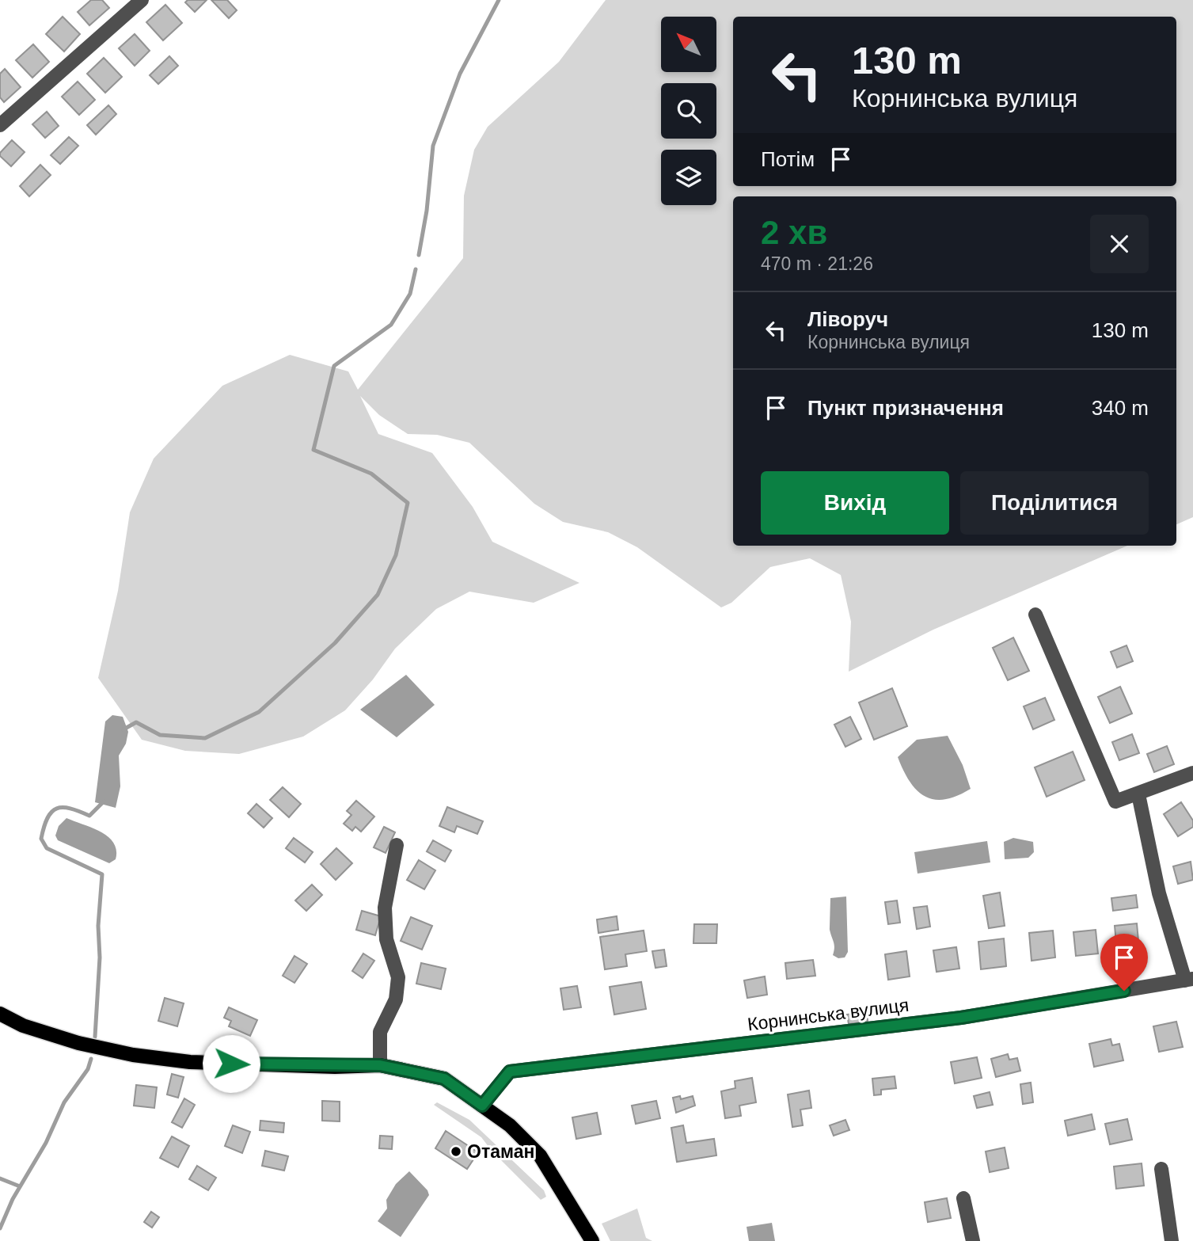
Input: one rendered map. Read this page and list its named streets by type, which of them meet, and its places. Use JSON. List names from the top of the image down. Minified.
{"streets":{"street":["Корнинська вулиця"]},"places":["Отаман"],"north":"top left","page":{"turn":["130 m","Корнинська вулиця"],"then":"Потім","heading":["2 хв","470 m · 21:26"],"list":[{"name":"Ліворуч","note":"Корнинська вулиця","value":"130 m"},{"name":"Пункт призначення","value":"340 m"}],"buttons":["Вихід","Поділитися"]}}
